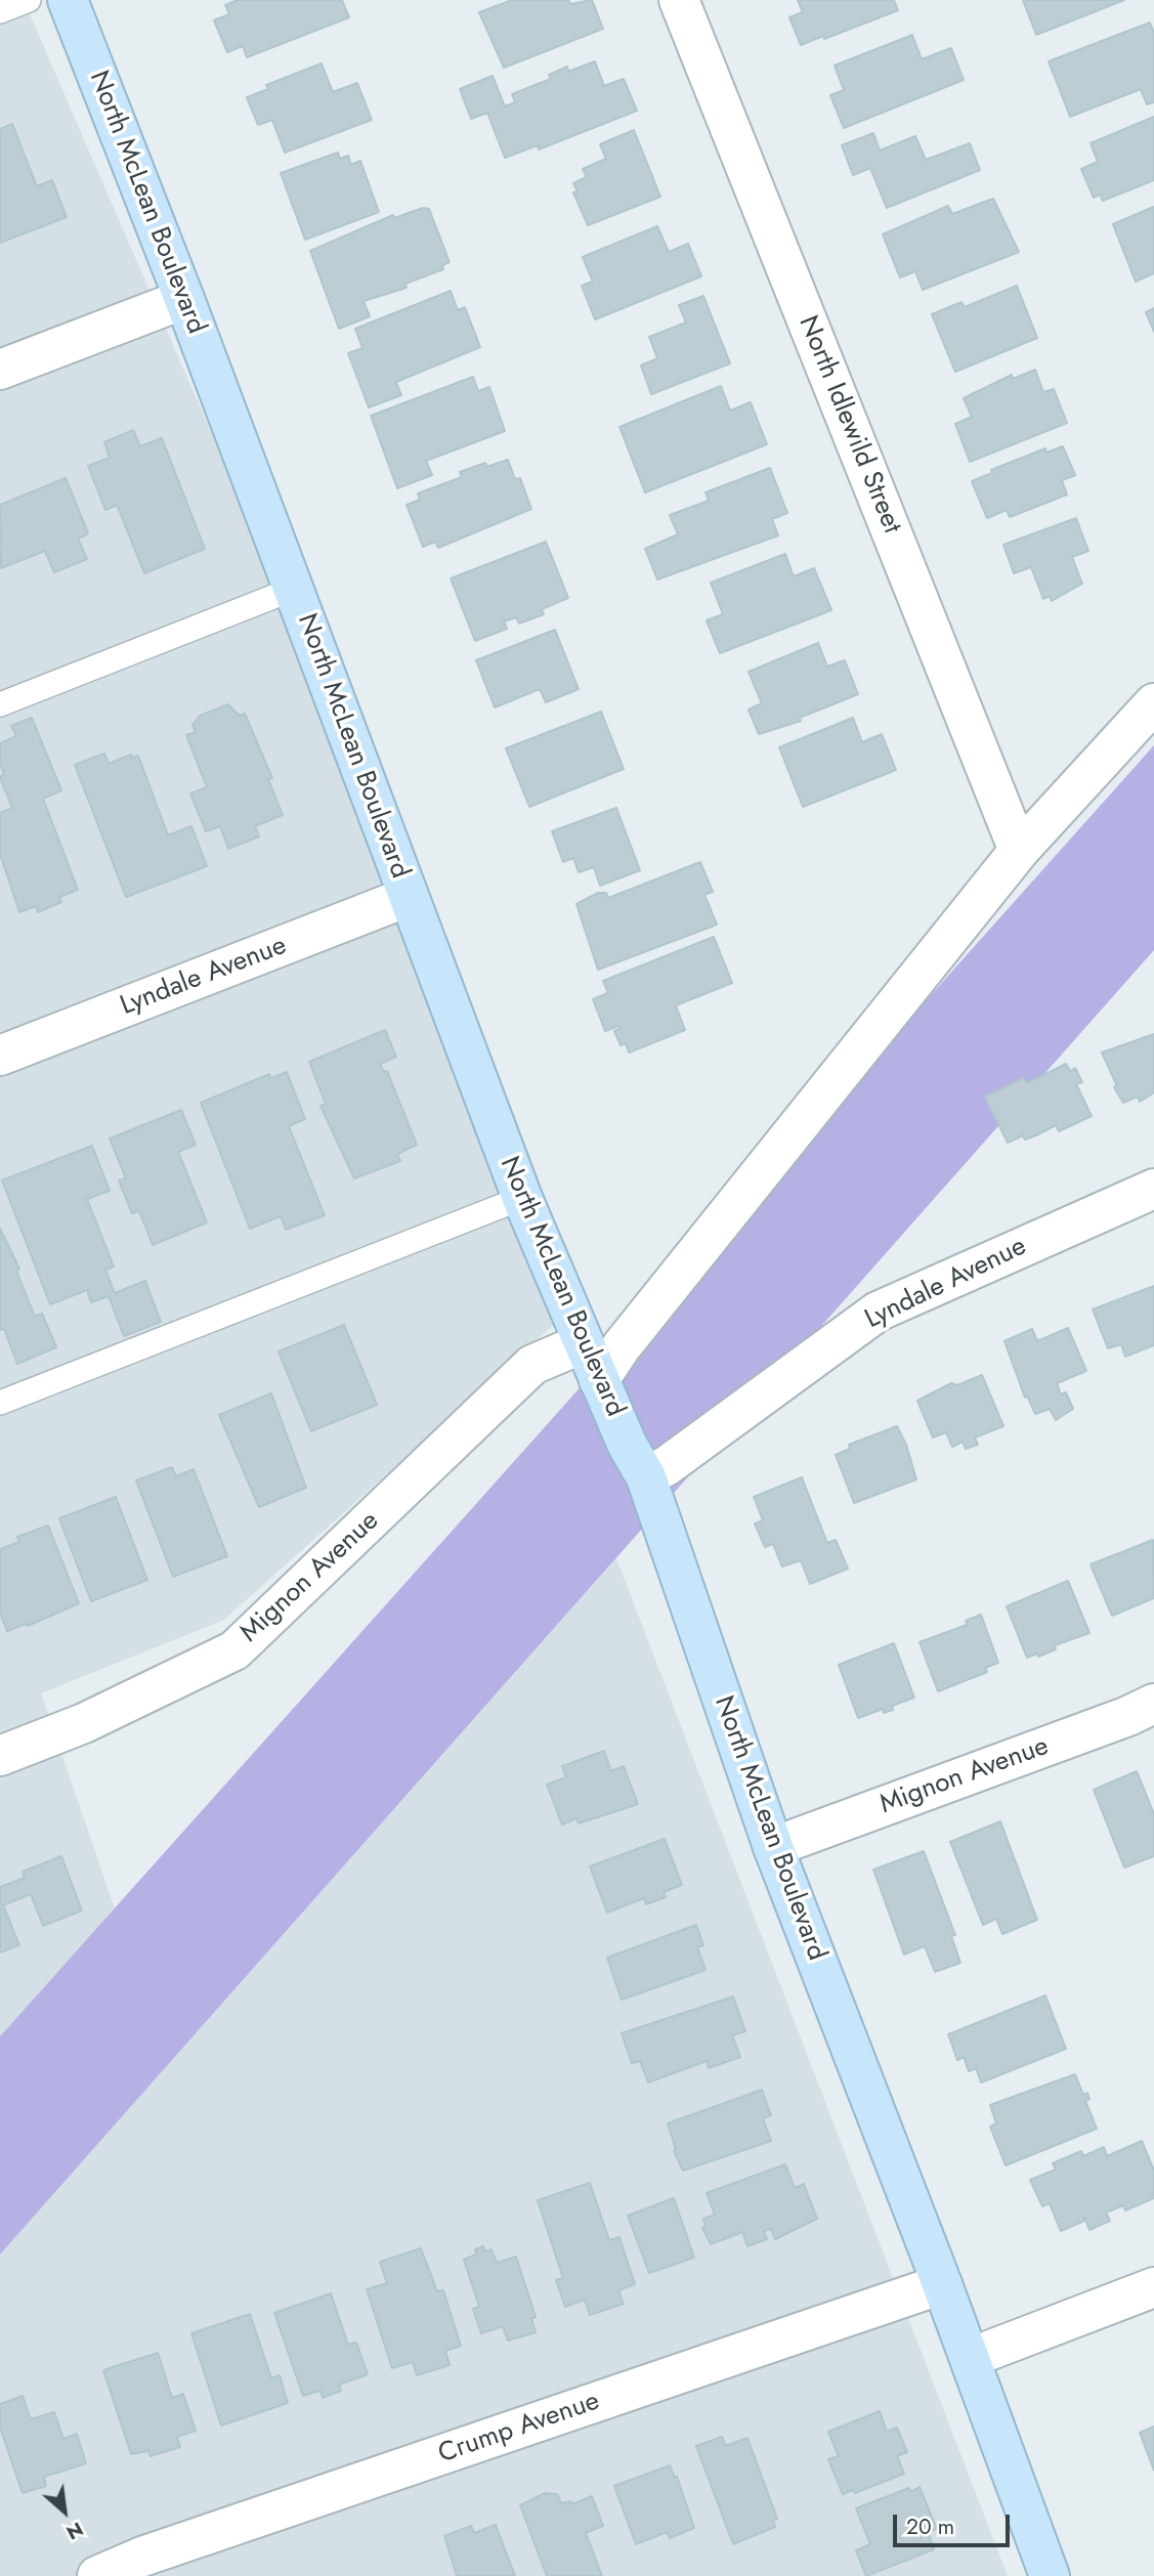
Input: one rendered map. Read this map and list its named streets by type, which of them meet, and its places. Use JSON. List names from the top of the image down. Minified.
{"streets":{"main road":["North McLean Boulevard"],"street":["North Idlewild Street","Lyndale Avenue","Mignon Avenue","Crump Avenue"]},"crossings":[["North McLean Boulevard","Lyndale Avenue"],["North McLean Boulevard","Mignon Avenue"],["North McLean Boulevard","Crump Avenue"]],"scale_bar":"20 m","north":"bottom right"}
